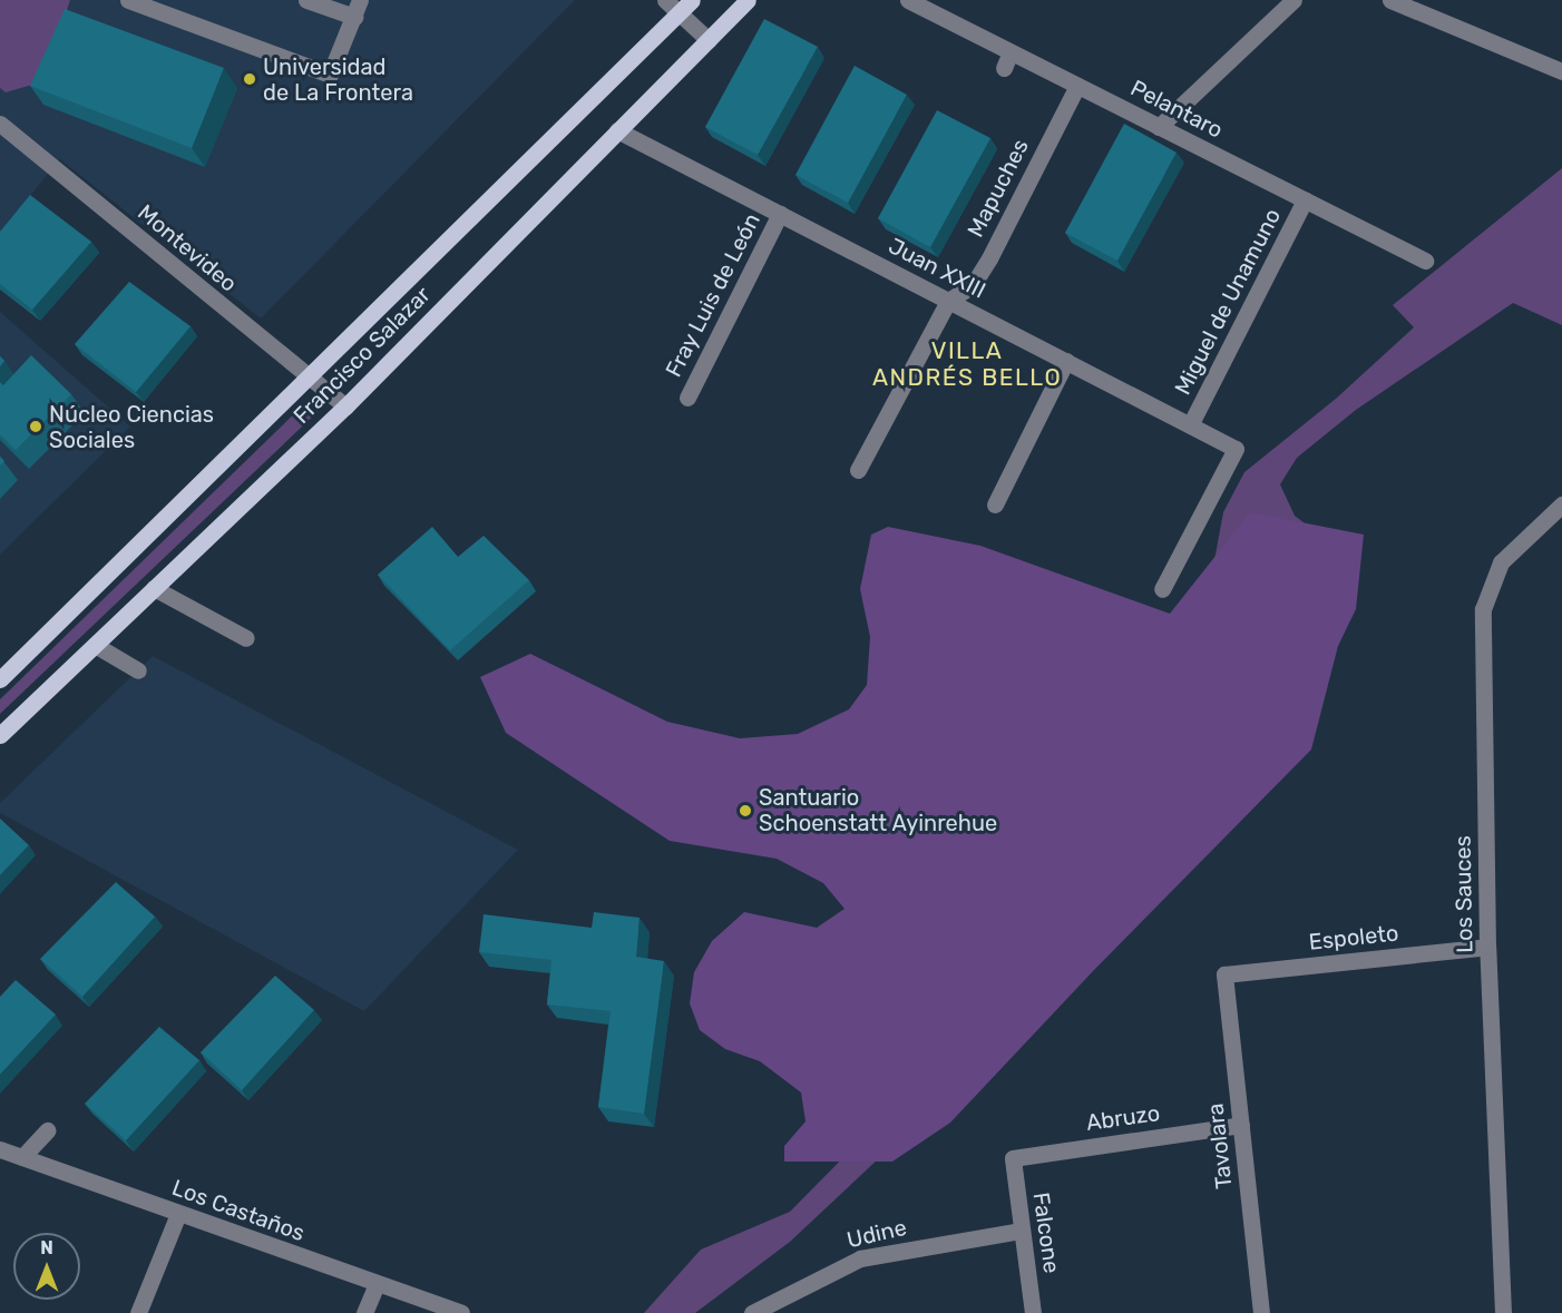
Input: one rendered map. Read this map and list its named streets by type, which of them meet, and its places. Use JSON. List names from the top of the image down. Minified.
{"streets":{"main road":["Francisco Salazar"],"street":["Pelantaro","Mapuches","Montevideo","Juan XXIII","Fray Luis de León","Miguel de Unamuno","Los Sauces","Espoleto","Abruzo","Tavolara","Los Castaños","Falcone","Udine"]},"crossings":[["Pelantaro","Mapuches"],["Pelantaro","Miguel de Unamuno"],["Mapuches","Juan XXIII"],["Montevideo","Francisco Salazar"],["Juan XXIII","Fray Luis de León"],["Juan XXIII","Miguel de Unamuno"],["Juan XXIII","Francisco Salazar"],["Los Sauces","Espoleto"],["Espoleto","Tavolara"],["Abruzo","Tavolara"],["Abruzo","Falcone"],["Falcone","Udine"]],"districts":["VILLA ANDRÉS BELLO"],"places":["Universidad de La Frontera","Núcleo Ciencias Sociales","Santuario Schoenstatt Ayinrehue"],"north":"top"}
